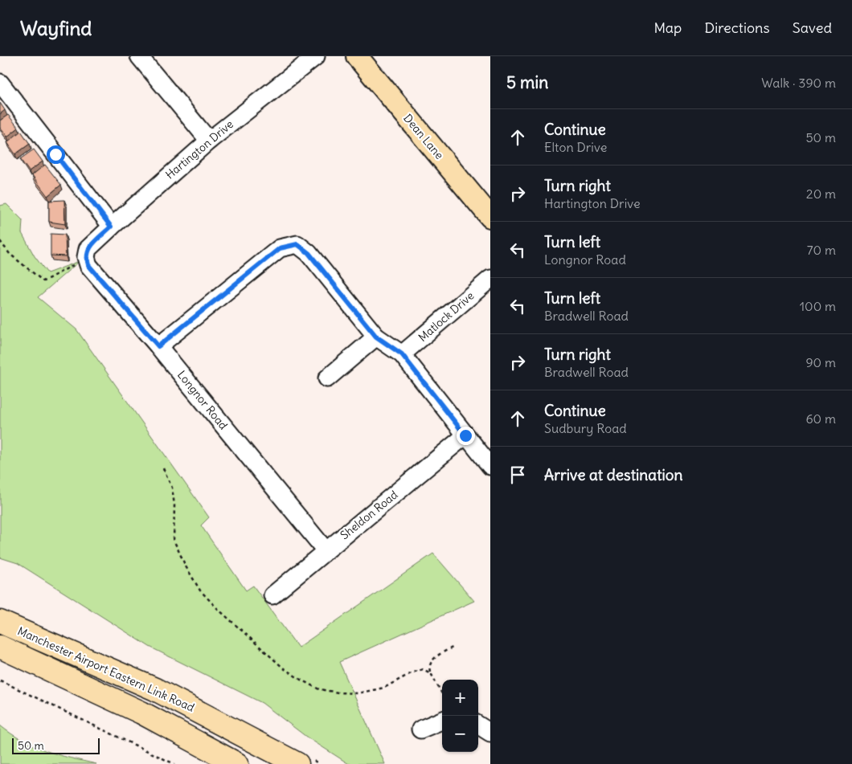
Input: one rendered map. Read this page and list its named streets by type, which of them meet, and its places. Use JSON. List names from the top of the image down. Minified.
{"streets":{"highway":["Manchester Airport Eastern Link Road"],"main road":["Dean Lane"],"street":["Hartington Drive","Matlock Drive","Longnor Road","Sheldon Road"]},"crossings":[["Hartington Drive","Longnor Road"],["Longnor Road","Sheldon Road"]],"scale_bar":"50 m","page":{"header":"Wayfind","nav":["Map","Directions","Saved"],"heading":["5 min","Walk · 390 m"],"list":[["Continue","Elton Drive","50 m"],["Turn right","Hartington Drive","20 m"],["Turn left","Longnor Road","70 m"],["Turn left","Bradwell Road","100 m"],["Turn right","Bradwell Road","90 m"],["Continue","Sudbury Road","60 m"],"Arrive at destination"],"map_buttons":["+","−"],"scale":"50 m"}}
